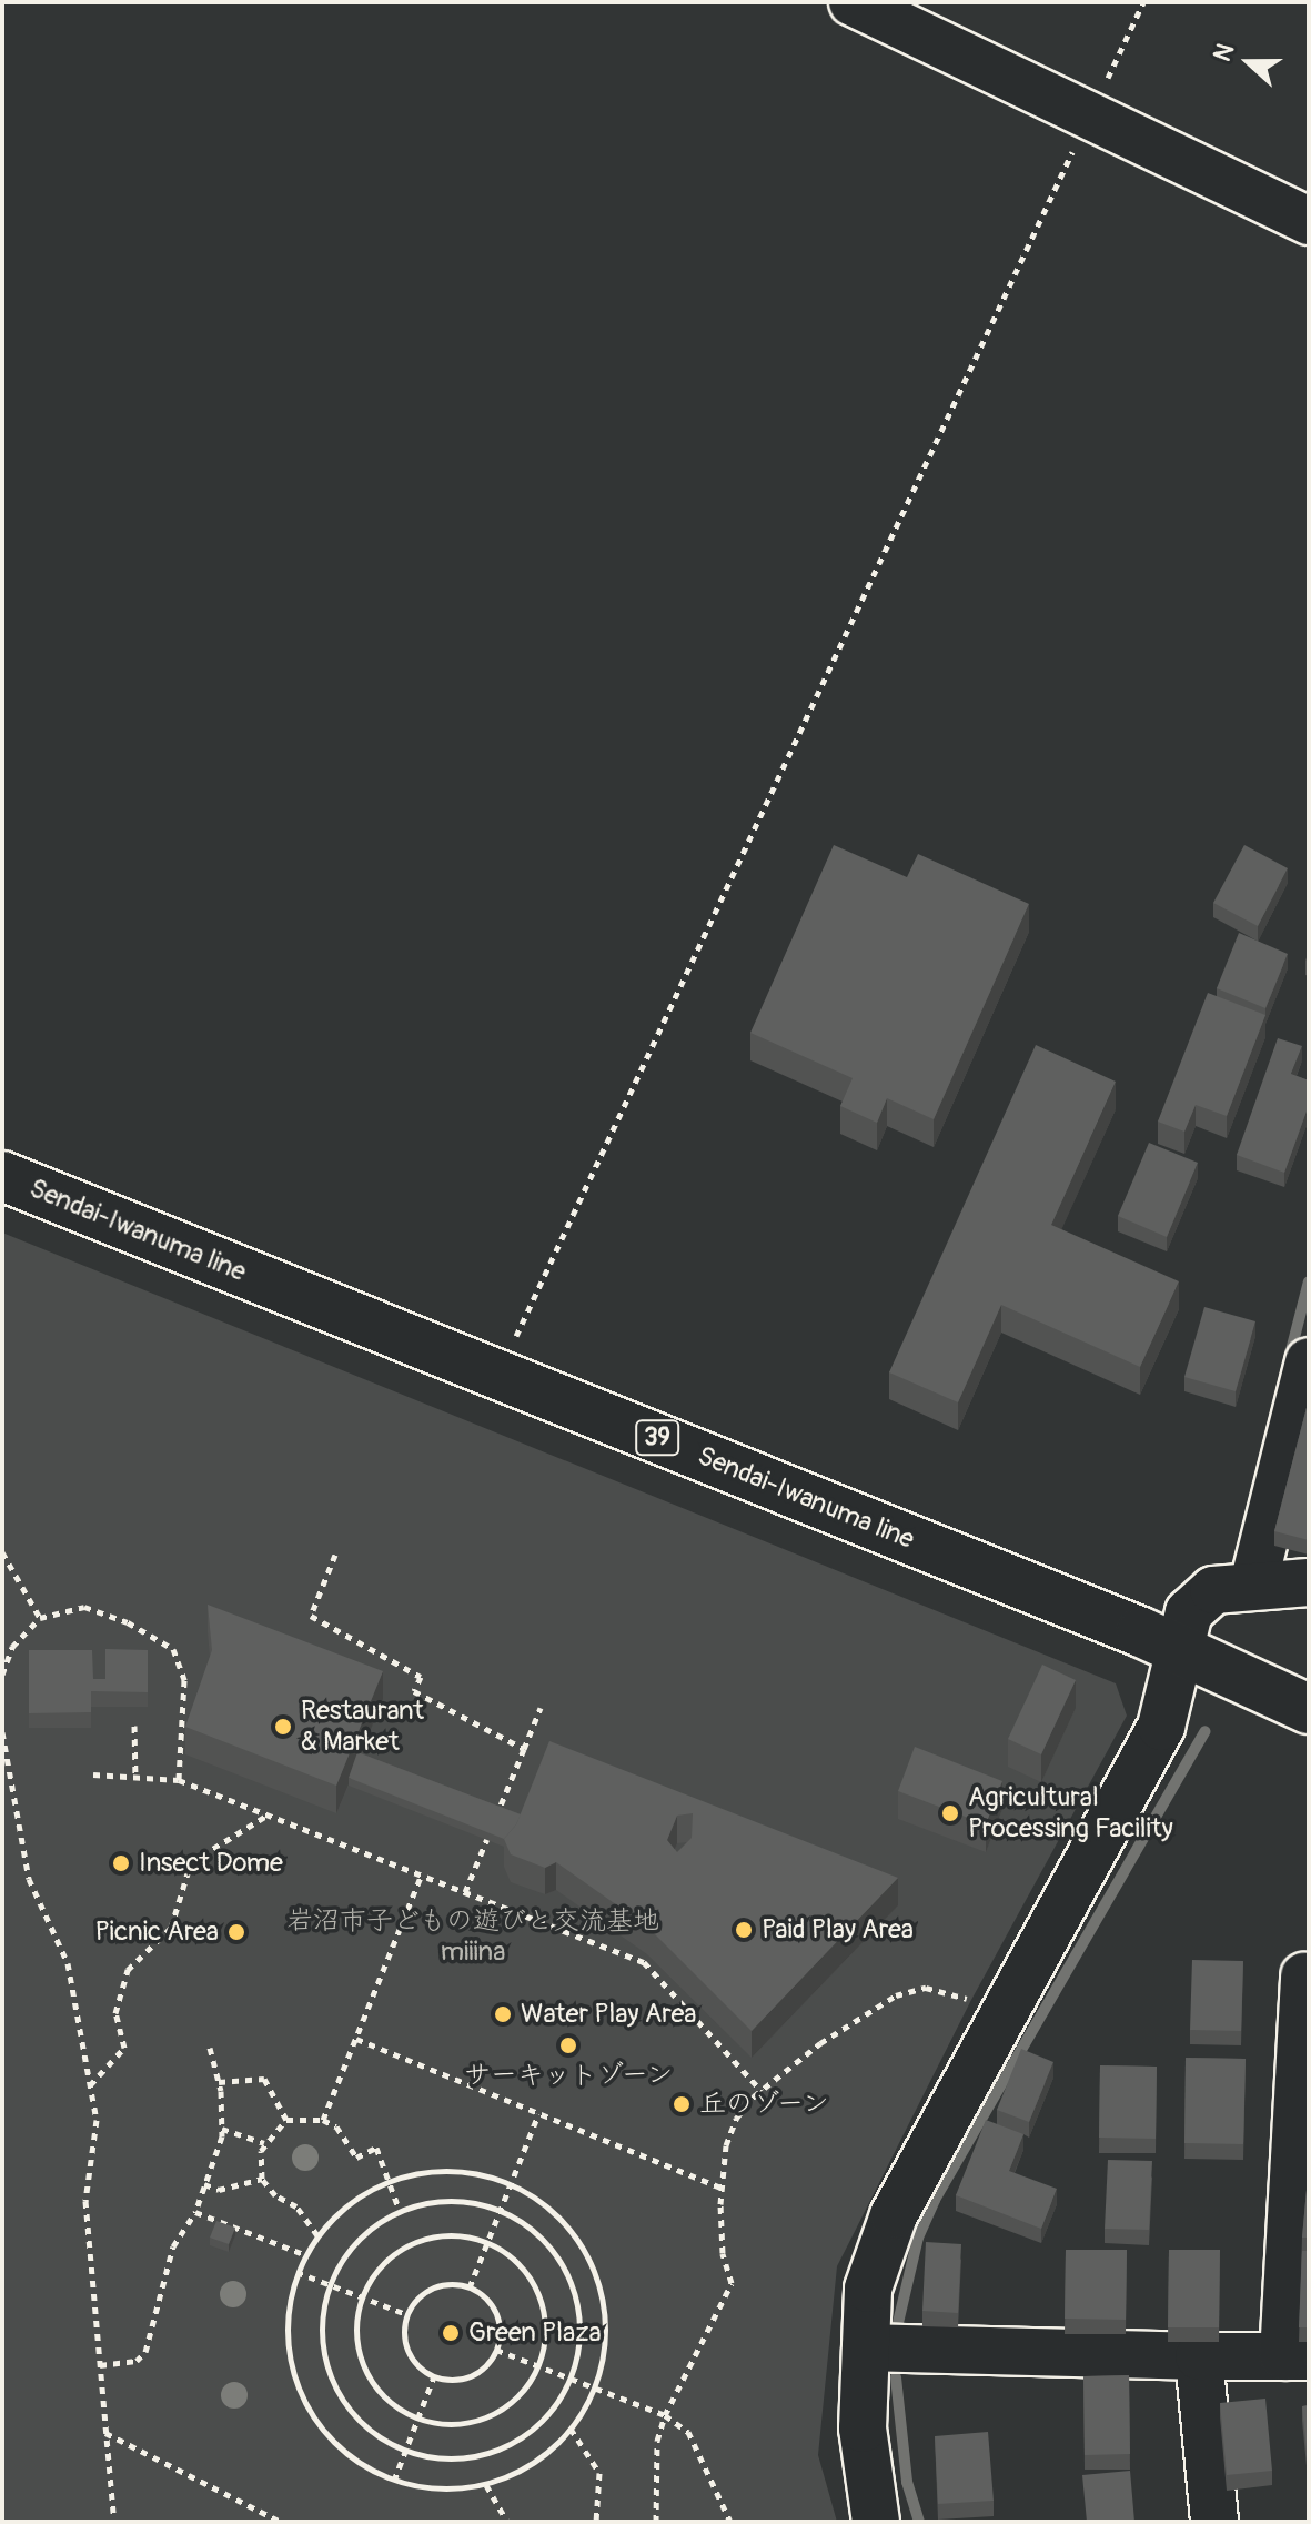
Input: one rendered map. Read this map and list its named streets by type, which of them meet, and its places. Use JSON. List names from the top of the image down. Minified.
{"streets":{"main road":["Sendai-Iwanuma line","39"]},"parks":["岩沼市子どもの遊びと交流基地 miiina"],"places":["Restaurant & Market","Agricultural Processing Facility","Insect Dome","Paid Play Area","Picnic Area","Water Play Area","サーキットゾーン","丘のゾーン","Green Plaza"],"north":"left"}
